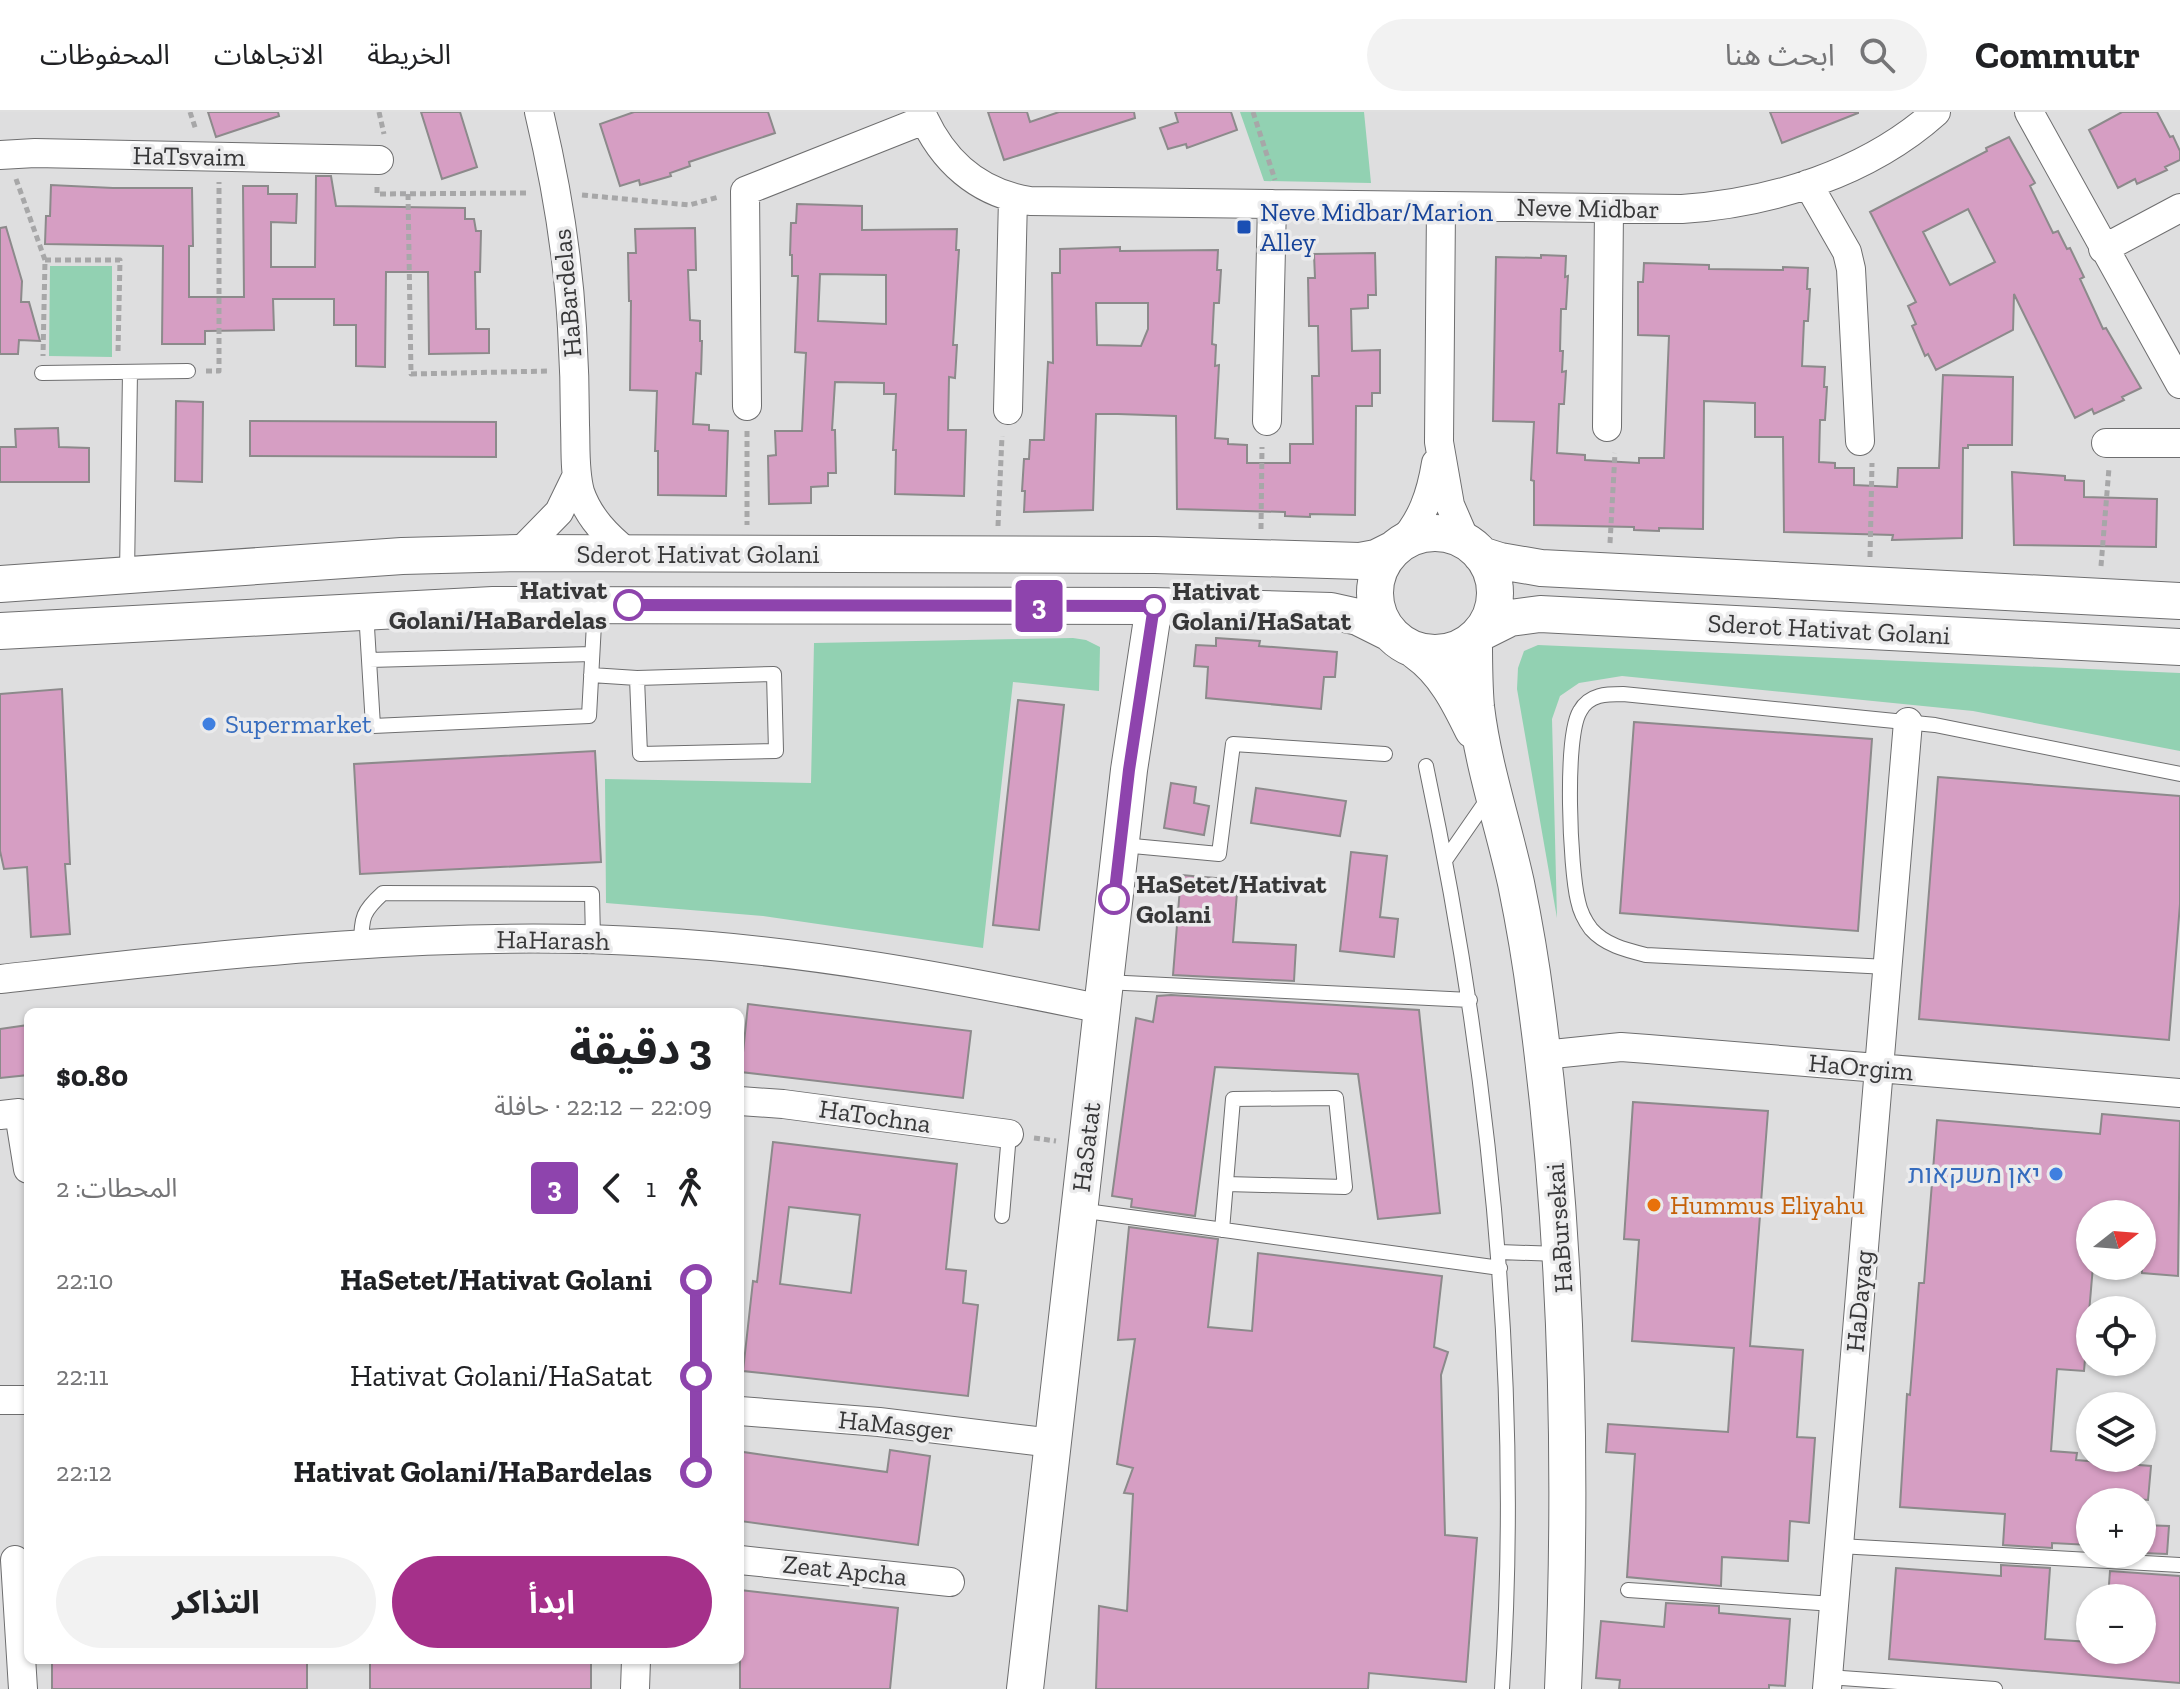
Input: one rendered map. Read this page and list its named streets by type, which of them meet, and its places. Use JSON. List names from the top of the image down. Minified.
{"streets":{"street":["HaTsvaim","Neve Midbar","HaBardelas","Sderot Hativat Golani","HaHarash","HaOrgim","HaTochna","HaSatat","HaBursekai","HaDayag","HaMasger","Zeat Apcha"]},"crossings":[["HaBardelas","Sderot Hativat Golani"],["Sderot Hativat Golani","HaSatat"],["Sderot Hativat Golani","HaBursekai"],["HaHarash","HaSatat"],["HaOrgim","HaBursekai"],["HaOrgim","HaDayag"],["HaSatat","HaMasger"]],"places":{"transit":["Neve Midbar/Marion Alley"],"other":["Hativat Golani/HaBardelas","Hativat Golani/HaSatat","Supermarket","HaSetet/Hativat Golani","יאן משקאות","Hummus Eliyahu"]},"lines":["bus line 3"],"north":"right","page":{"header":"Commutr","search":"ابحث هنا","nav":["الخريطة","الاتجاهات","المحفوظات"],"on_map":"3","heading":["3 دقيقة","22:09 – 22:12 · حافلة","$0.80"],"legs":["1","3","المحطات: 2"],"map_buttons":["+","−"],"list":[{"name":"HaSetet/Hativat Golani","value":"22:10"},{"name":"Hativat Golani/HaSatat","value":"22:11"},{"name":"Hativat Golani/HaBardelas","value":"22:12"}],"buttons":["ابدأ","التذاكر"]}}
